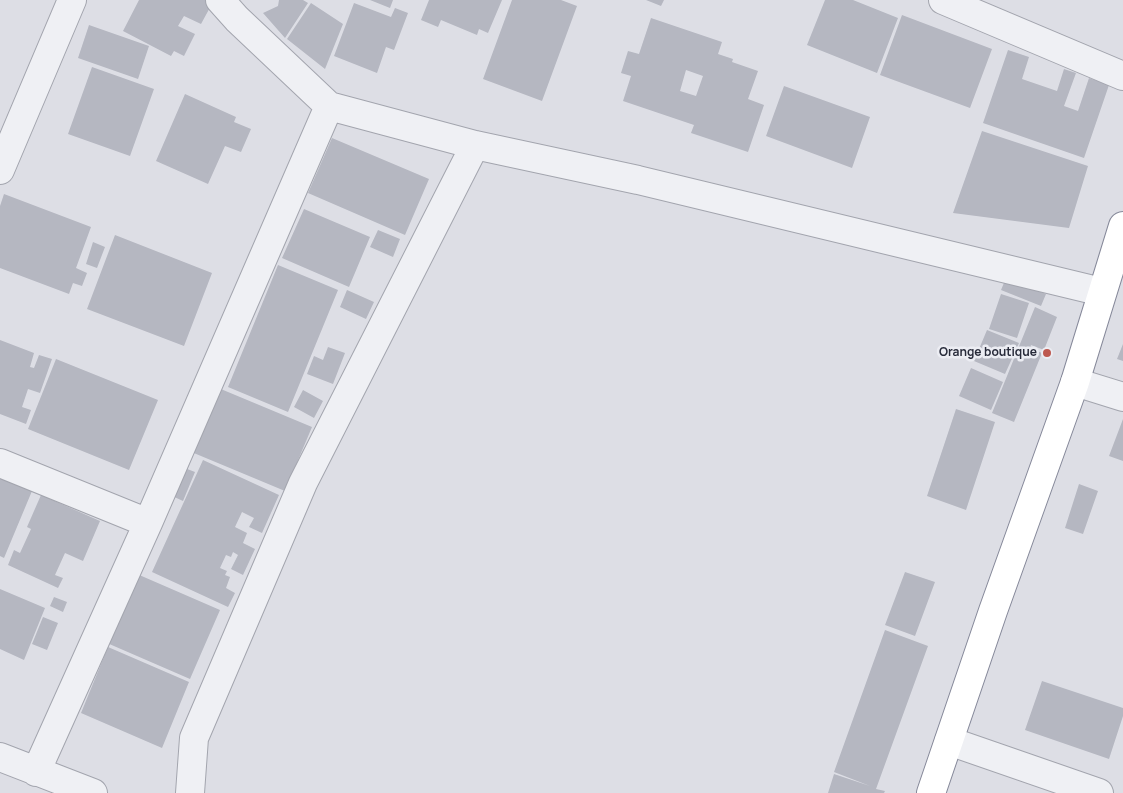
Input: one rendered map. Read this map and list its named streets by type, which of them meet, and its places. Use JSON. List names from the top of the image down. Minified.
{"places":["Orange boutique"]}
